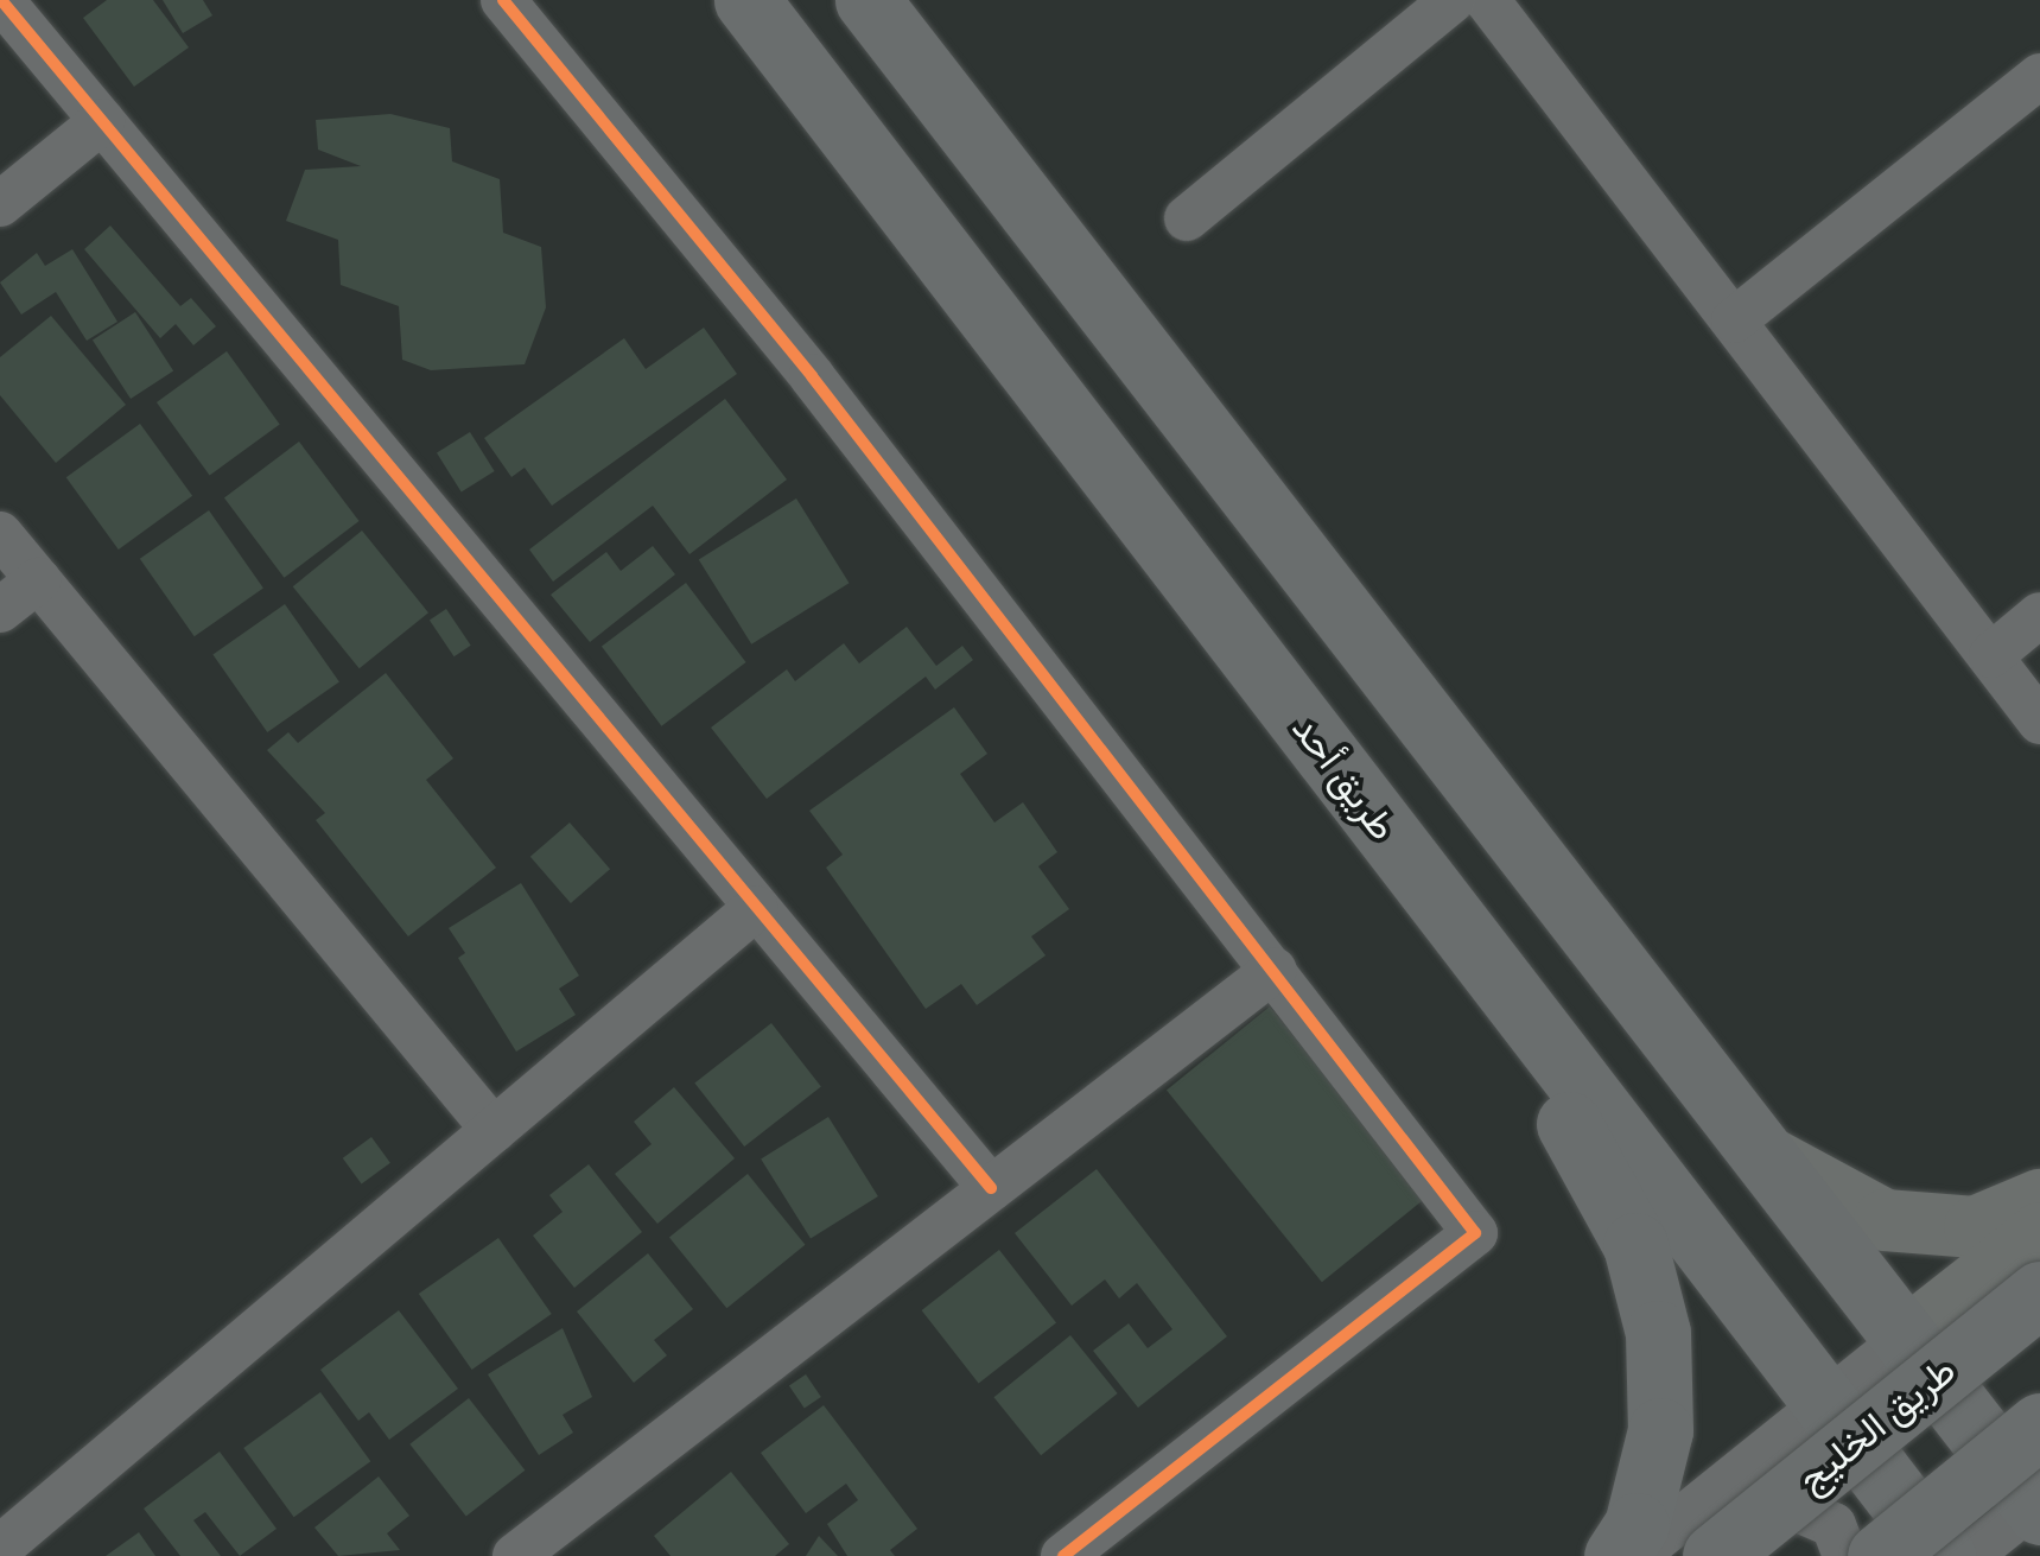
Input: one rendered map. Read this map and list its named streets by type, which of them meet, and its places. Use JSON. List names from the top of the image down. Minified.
{"streets":{"main road":["طريق أحد","طريق الخليج"]}}
